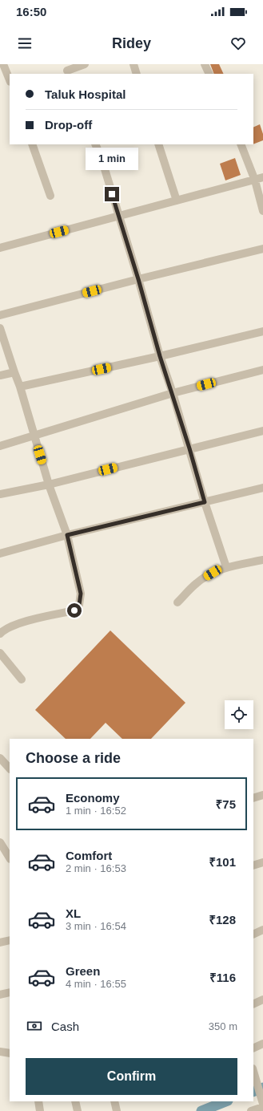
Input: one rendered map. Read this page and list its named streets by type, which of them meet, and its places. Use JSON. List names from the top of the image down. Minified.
{"page":{"status":"16:50","header":"Ridey","banner":["Taluk Hospital","Drop-off"],"bubble":"1 min","heading":"Choose a ride","list":[{"name":"Economy","note":"1 min · 16:52","value":"₹75"},{"name":"Comfort","note":"2 min · 16:53","value":"₹101"},{"name":"XL","note":"3 min · 16:54","value":"₹128"},{"name":"Green","note":"4 min · 16:55","value":"₹116"}],"pay":["Cash","350 m"],"buttons":"Confirm"}}
